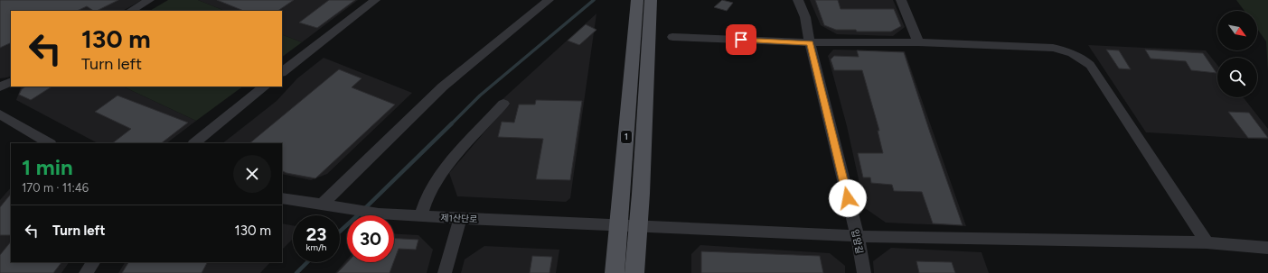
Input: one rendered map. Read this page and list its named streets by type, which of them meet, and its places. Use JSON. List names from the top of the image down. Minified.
{"streets":{"main road":["1"],"street":["제1산단로","입암길"]},"crossings":[["1","제1산단로"],["제1산단로","입암길"]],"north":"bottom right","page":{"turn":["130 m","Turn left"],"heading":["1 min","170 m · 11:46"],"list":[{"name":"Turn left","value":"130 m"}],"speed":"23 km/h","limit":"30"}}
